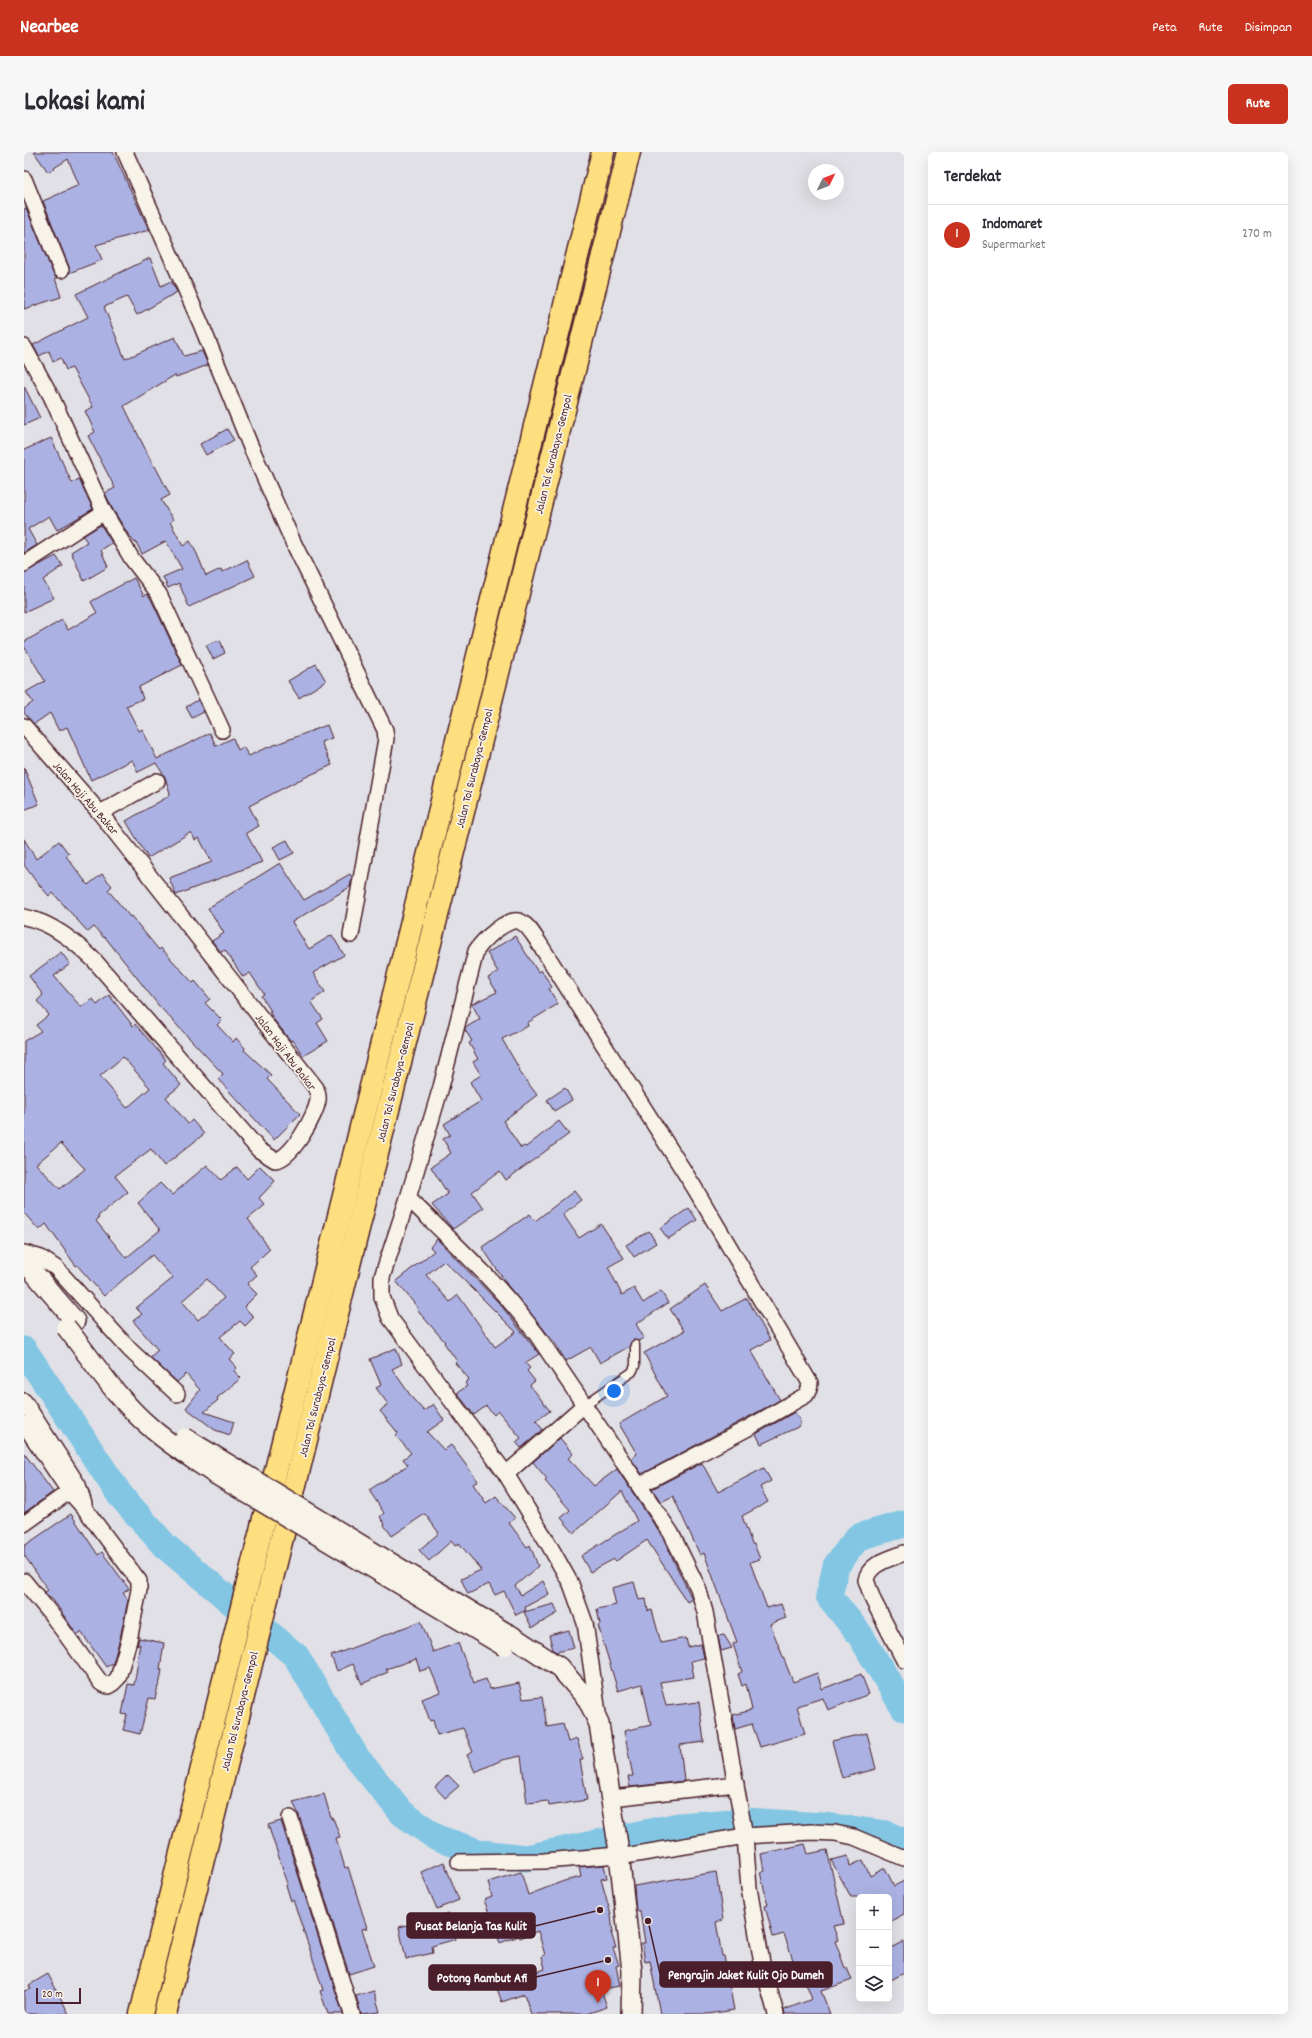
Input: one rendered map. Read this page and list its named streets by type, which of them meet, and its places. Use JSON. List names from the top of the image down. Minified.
{"streets":{"highway":["Jalan Tol Surabaya–Gempol"],"street":["Jalan Haji Abu Bakar"]},"places":["Pusat Belanja Tas Kulit","Pengrajin Jaket Kulit Ojo Dumeh","Potong Rambut Afi"],"scale_bar":"20 m","north":"top right","page":{"header":"Nearbee","nav":["Peta","Rute","Disimpan"],"title":"Lokasi kami","buttons":"Rute","heading":"Terdekat","list":[{"mark":"1","name":"Indomaret","note":"Supermarket","value":"270 m"}],"map_buttons":["+","−"],"pins":"1","scale":"20 m"}}
